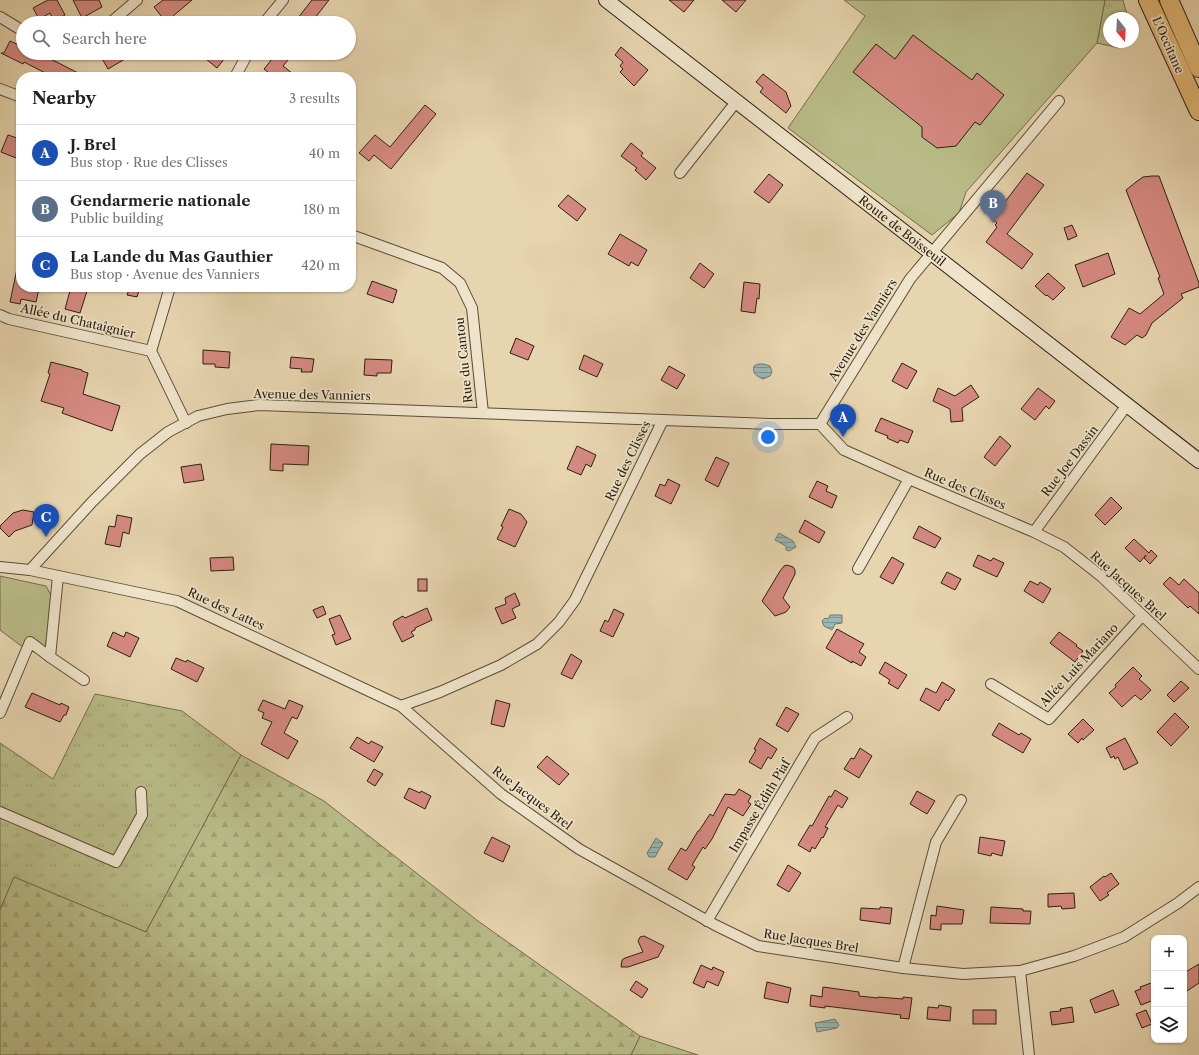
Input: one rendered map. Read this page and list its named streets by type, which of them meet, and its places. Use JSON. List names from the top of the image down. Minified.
{"streets":{"highway":["L'Occitane"],"main road":["Route de Boisseuil"],"street":["Allée du Chataîgnier","Avenue des Vanniers","Rue du Cantou","Rue des Clisses","Rue Joe Dassin","Rue Jacques Brel","Rue des Lattes","Allée Luis Mariano","Impasse Édith Piaf"]},"crossings":[["Route de Boisseuil","Avenue des Vanniers"],["Route de Boisseuil","Rue Joe Dassin"],["Avenue des Vanniers","Rue du Cantou"],["Avenue des Vanniers","Rue des Clisses"],["Avenue des Vanniers","Rue des Lattes"],["Rue des Clisses","Rue Joe Dassin"],["Rue des Clisses","Rue Jacques Brel"],["Rue des Clisses","Rue des Lattes"],["Rue Joe Dassin","Rue Jacques Brel"],["Rue Jacques Brel","Rue des Lattes"],["Rue Jacques Brel","Allée Luis Mariano"],["Rue Jacques Brel","Impasse Édith Piaf"]],"north":"bottom","page":{"search":"Search here","heading":["Nearby","3 results"],"list":[{"mark":"A","name":"J. Brel","note":"Bus stop · Rue des Clisses","value":"40 m"},{"mark":"B","name":"Gendarmerie nationale","note":"Public building","value":"180 m"},{"mark":"C","name":"La Lande du Mas Gauthier","note":"Bus stop · Avenue des Vanniers","value":"420 m"}],"pins":["B","A","C"],"map_buttons":["+","−"]}}
